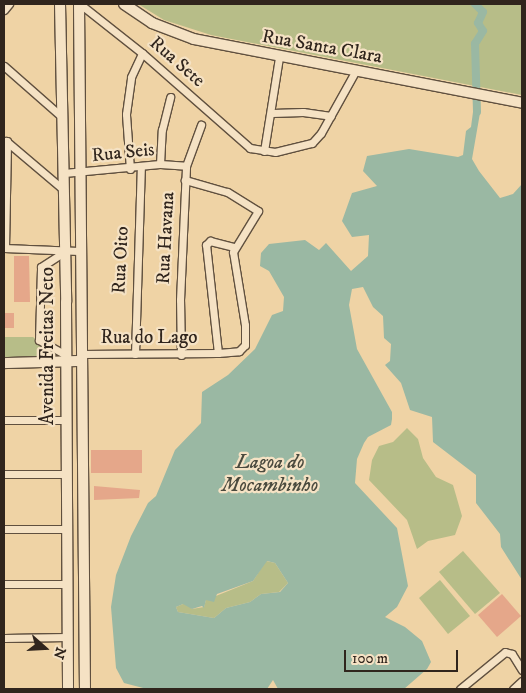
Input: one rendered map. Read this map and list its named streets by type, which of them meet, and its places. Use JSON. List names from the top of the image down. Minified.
{"streets":{"main road":["Rua Santa Clara","Avenida Freitas Neto"],"street":["Rua Sete","Rua Seis","Rua Havana","Rua Oito","Rua do Lago"]},"crossings":[["Rua Sete","Avenida Freitas Neto"],["Rua Seis","Rua Havana"],["Rua Seis","Rua Oito"],["Rua Seis","Avenida Freitas Neto"],["Rua Havana","Rua do Lago"],["Rua Oito","Rua do Lago"],["Rua do Lago","Avenida Freitas Neto"]],"water":["Lagoa do Mocambinho"],"scale_bar":"100 m","north":"right"}
